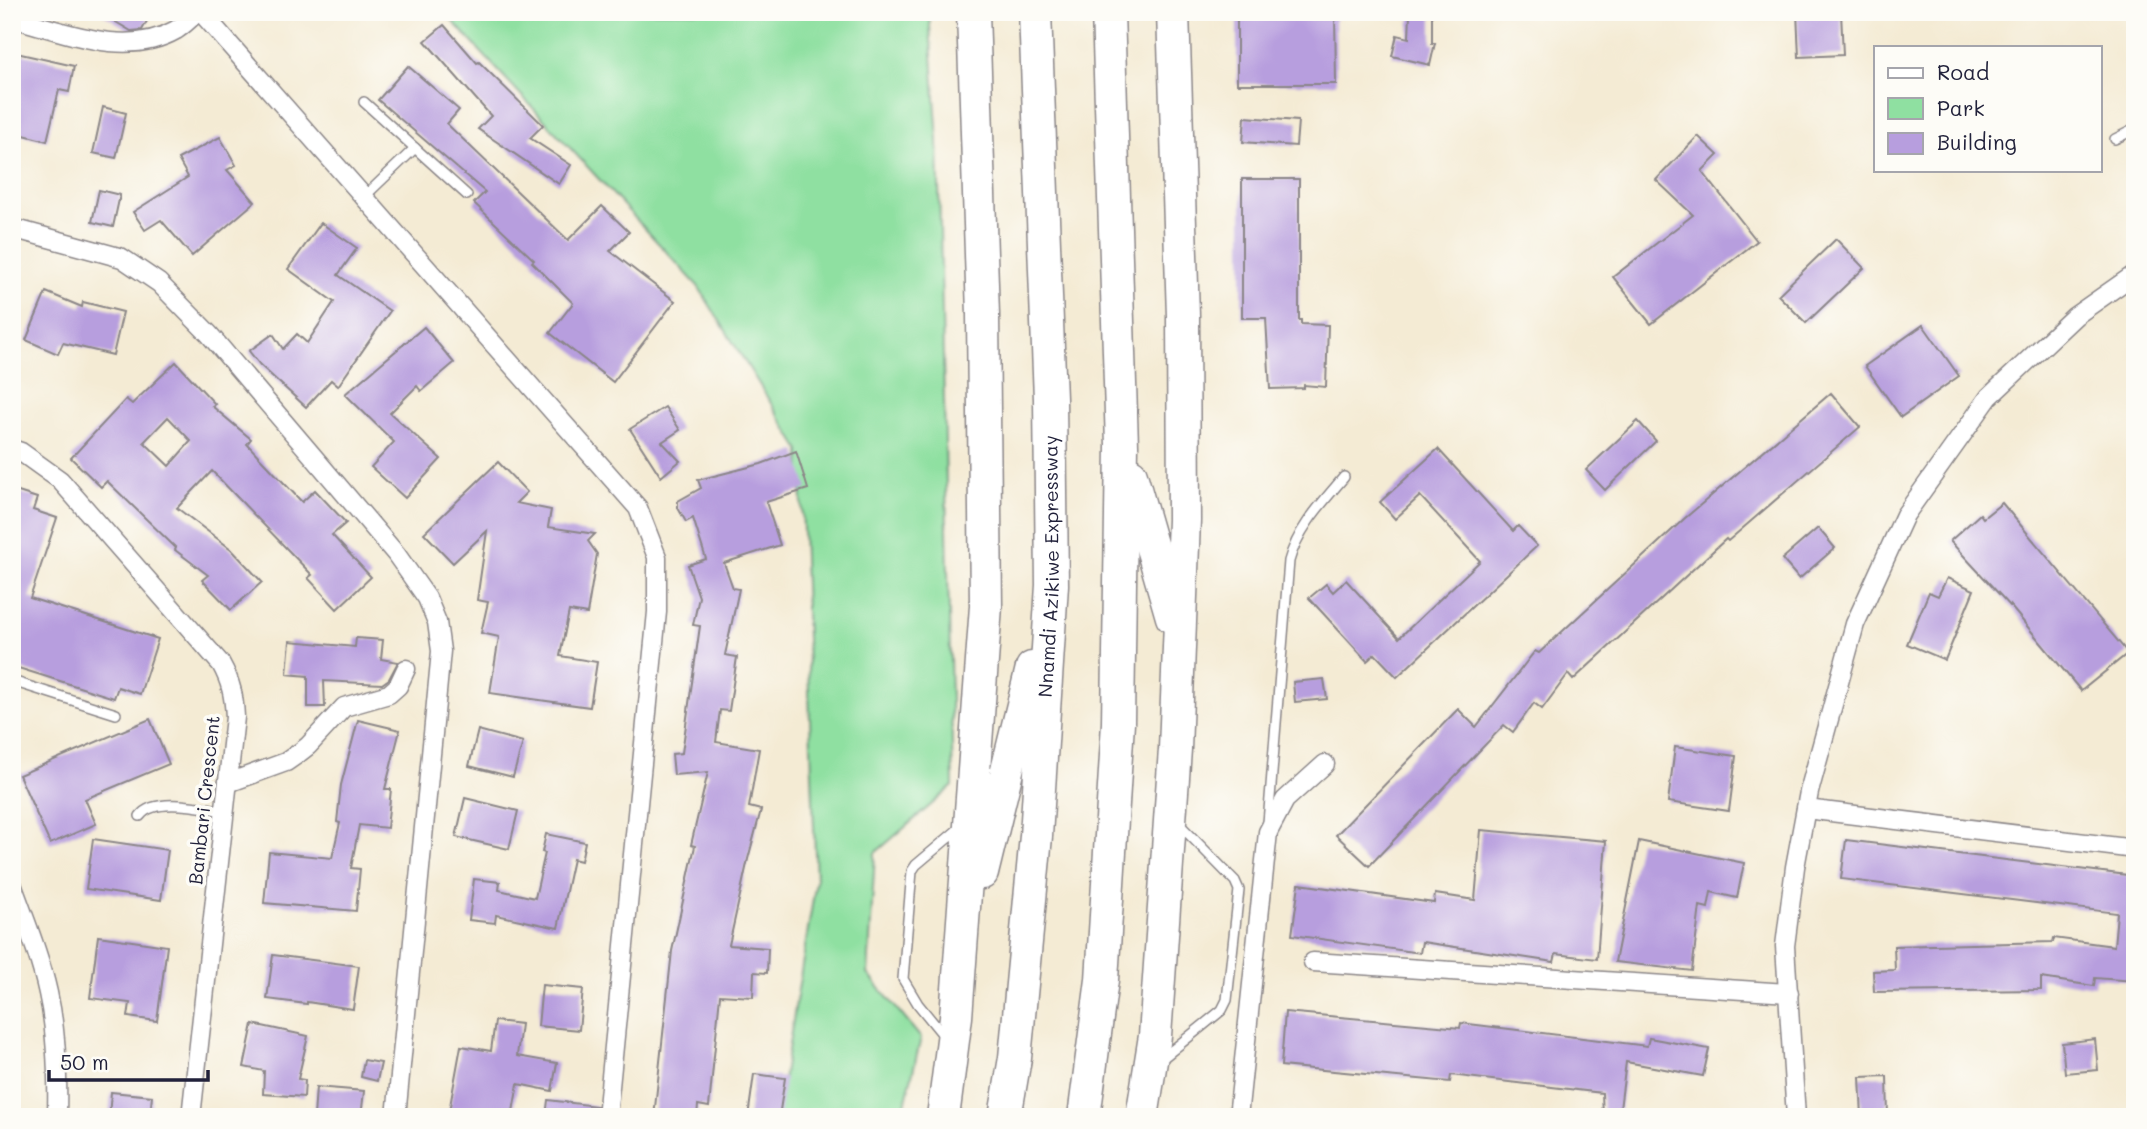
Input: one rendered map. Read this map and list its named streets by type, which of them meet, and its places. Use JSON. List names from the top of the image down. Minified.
{"streets":{"highway":["Nnamdi Azikiwe Expressway"],"street":["Bambari Crescent"]},"legend":["Road","Park","Building"],"scale_bar":"50 m"}
